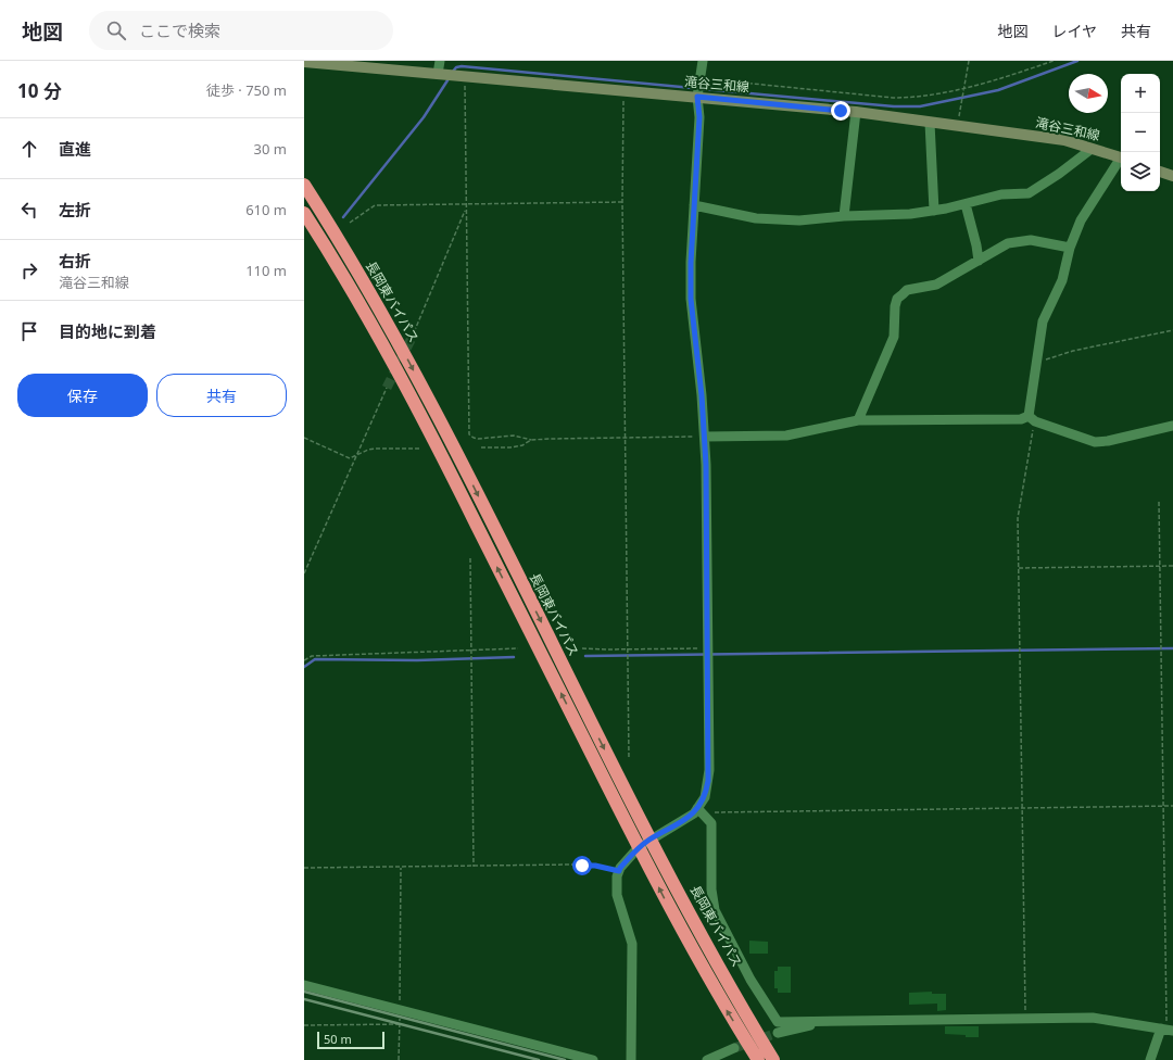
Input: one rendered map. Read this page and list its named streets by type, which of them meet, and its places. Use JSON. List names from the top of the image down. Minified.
{"streets":{"highway":["長岡東バイパス"],"main road":["滝谷三和線"]},"scale_bar":"50 m","north":"right","page":{"header":"地図","search":"ここで検索","nav":["地図","レイヤ","共有"],"heading":["10 分","徒歩 · 750 m"],"map_buttons":["+","−"],"list":[["直進","30 m"],["左折","610 m"],["右折","滝谷三和線","110 m"],"目的地に到着"],"buttons":["保存","共有"],"scale":"50 m"}}
